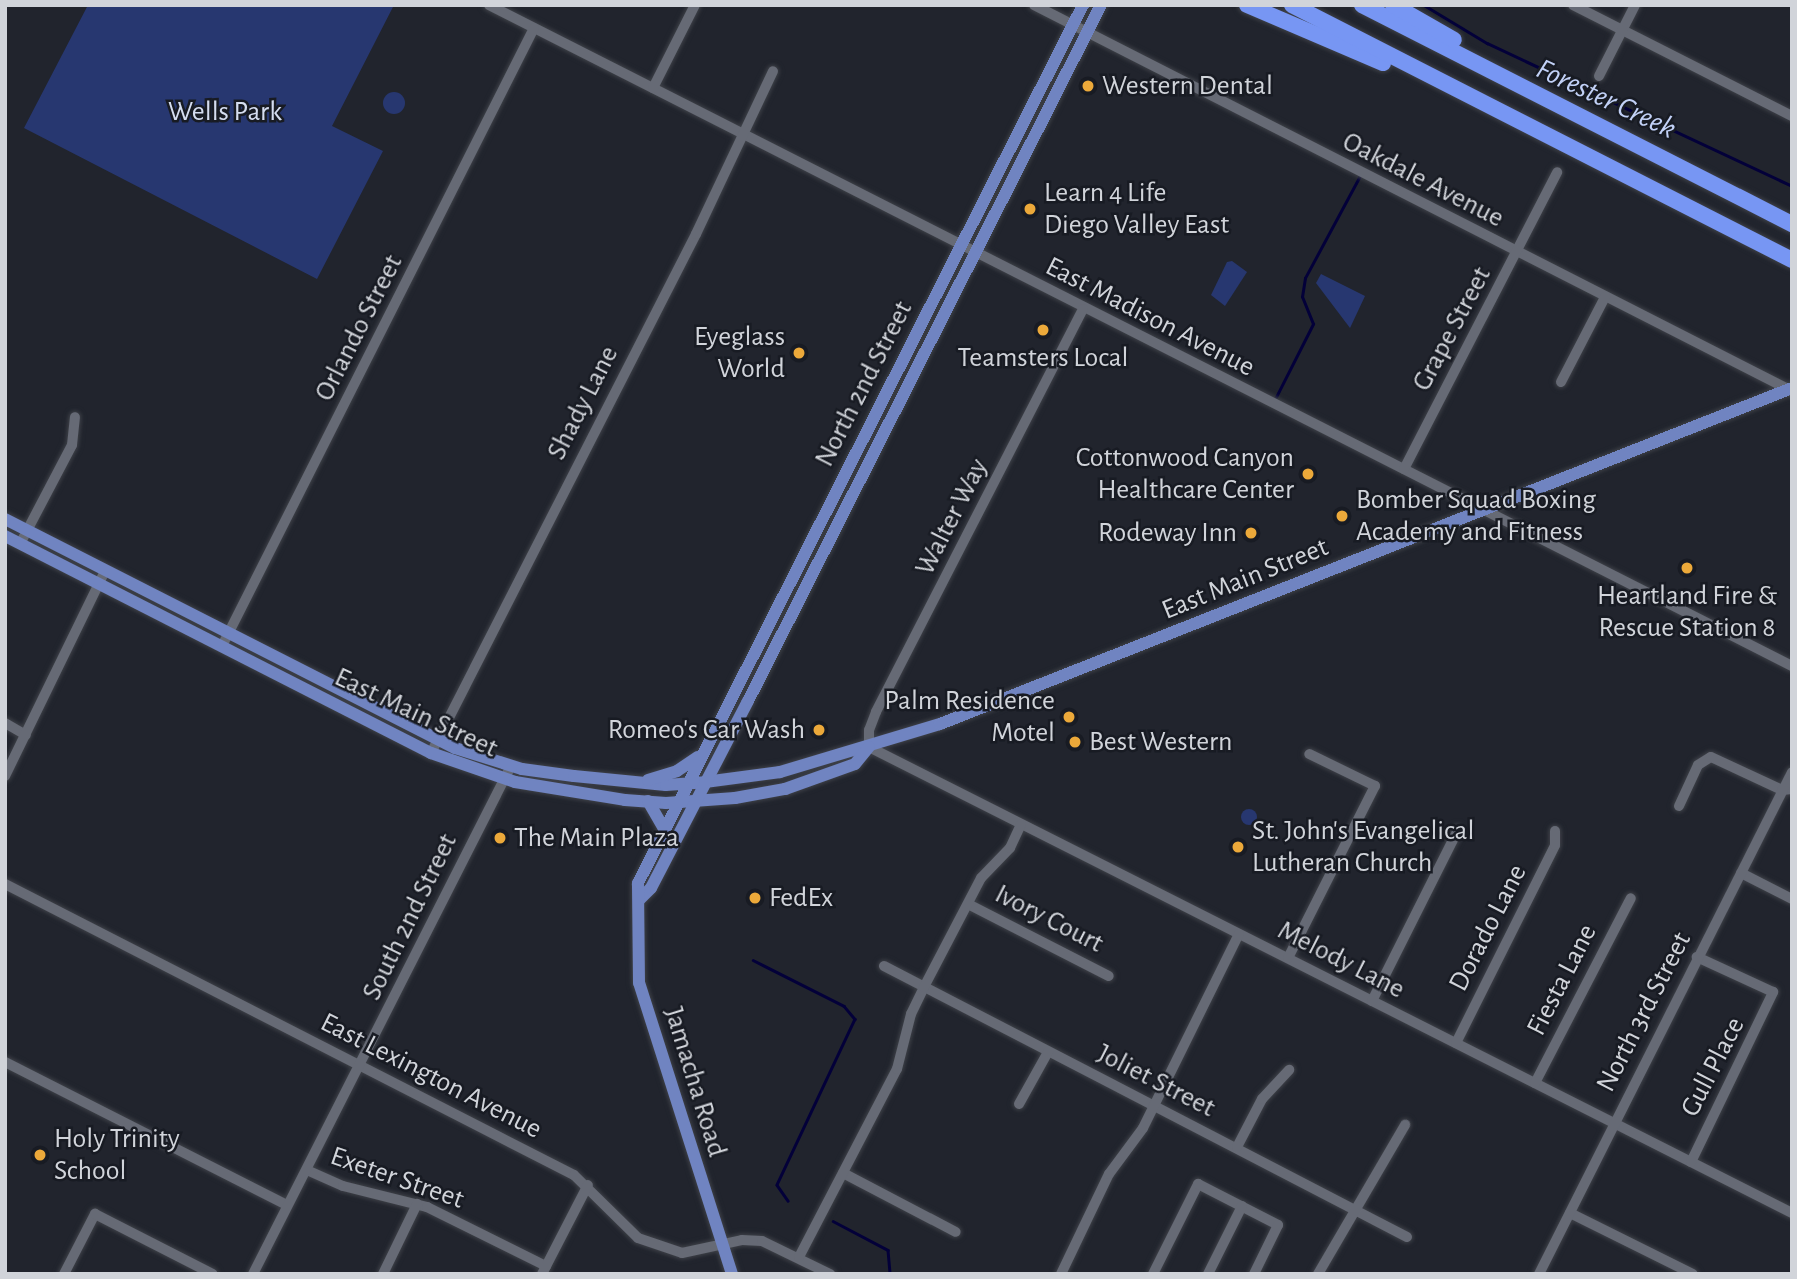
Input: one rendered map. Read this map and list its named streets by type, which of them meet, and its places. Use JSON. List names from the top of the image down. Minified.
{"streets":{"main road":["North 2nd Street","East Main Street","Jamacha Road"],"street":["Oakdale Avenue","East Madison Avenue","Orlando Street","Grape Street","Shady Lane","Walter Way","South 2nd Street","Ivory Court","Dorado Lane","Melody Lane","Fiesta Lane","North 3rd Street","Gull Place","East Lexington Avenue","Joliet Street","Exeter Street"]},"crossings":[["Oakdale Avenue","Grape Street"],["Oakdale Avenue","North 2nd Street"],["Oakdale Avenue","East Main Street"],["East Madison Avenue","Orlando Street"],["East Madison Avenue","Grape Street"],["East Madison Avenue","North 2nd Street"],["East Madison Avenue","Shady Lane"],["East Madison Avenue","Walter Way"],["East Madison Avenue","East Main Street"],["Orlando Street","East Main Street"],["North 2nd Street","East Main Street"],["North 2nd Street","Jamacha Road"],["Shady Lane","East Main Street"],["Walter Way","East Main Street"],["Walter Way","Melody Lane"],["East Main Street","South 2nd Street"],["East Main Street","Melody Lane"],["East Main Street","Jamacha Road"],["South 2nd Street","East Lexington Avenue"],["South 2nd Street","Exeter Street"],["Dorado Lane","Melody Lane"],["Melody Lane","Fiesta Lane"],["Melody Lane","North 3rd Street"],["Melody Lane","Gull Place"],["North 3rd Street","Gull Place"],["East Lexington Avenue","Jamacha Road"]],"water":["Forester Creek"],"parks":["Wells Park"],"places":["Western Dental","Learn 4 Life Diego Valley East","Teamsters Local","Eyeglass World","Cottonwood Canyon Healthcare Center","Bomber Squad Boxing Academy and Fitness","Rodeway Inn","Heartland Fire & Rescue Station 8","Palm Residence Motel","Romeo's Car Wash","Best Western","The Main Plaza","St. John's Evangelical Lutheran Church","FedEx","Holy Trinity School"]}
